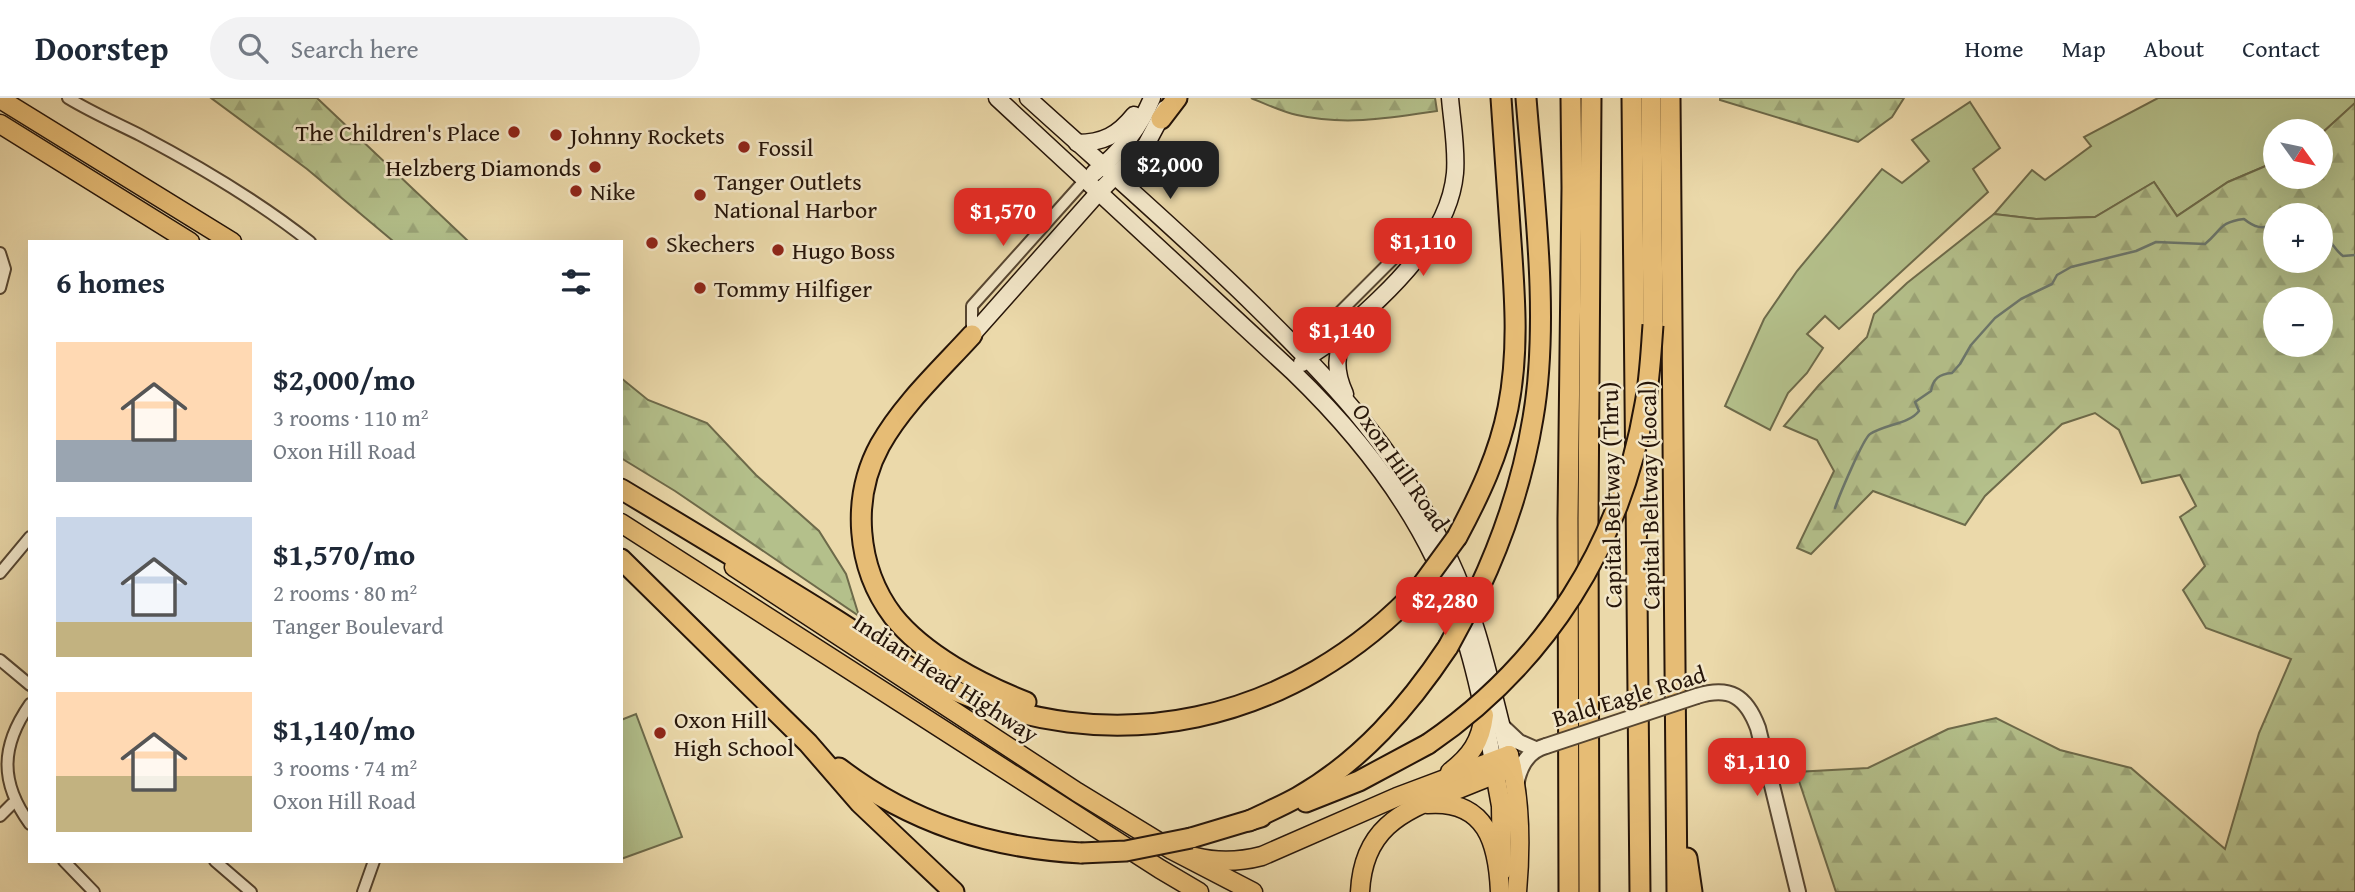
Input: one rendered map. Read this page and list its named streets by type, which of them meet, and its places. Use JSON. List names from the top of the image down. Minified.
{"streets":{"highway":["Capital Beltway (Thru)","Capital Beltway (Local)"],"main road":["Oxon Hill Road","Indian Head Highway"],"street":["Bald Eagle Road"]},"crossings":[["Oxon Hill Road","Bald Eagle Road"]],"places":["The Children's Place","Johnny Rockets","Fossil","Helzberg Diamonds","Nike","Tanger Outlets National Harbor","Skechers","Hugo Boss","Tommy Hilfiger","Oxon Hill High School"],"north":"bottom right","page":{"header":"Doorstep","search":"Search here","nav":["Home","Map","About","Contact"],"map_buttons":["+","−"],"price":["$2,000","$1,570","$1,110","$1,140","$2,280","$1,110"],"heading":"6 homes","list":[{"name":"$2,000/mo","note":"3 rooms · 110 m² · Oxon Hill Road"},{"name":"$1,570/mo","note":"2 rooms · 80 m² · Tanger Boulevard"},{"name":"$1,140/mo","note":"3 rooms · 74 m² · Oxon Hill Road"}]}}
